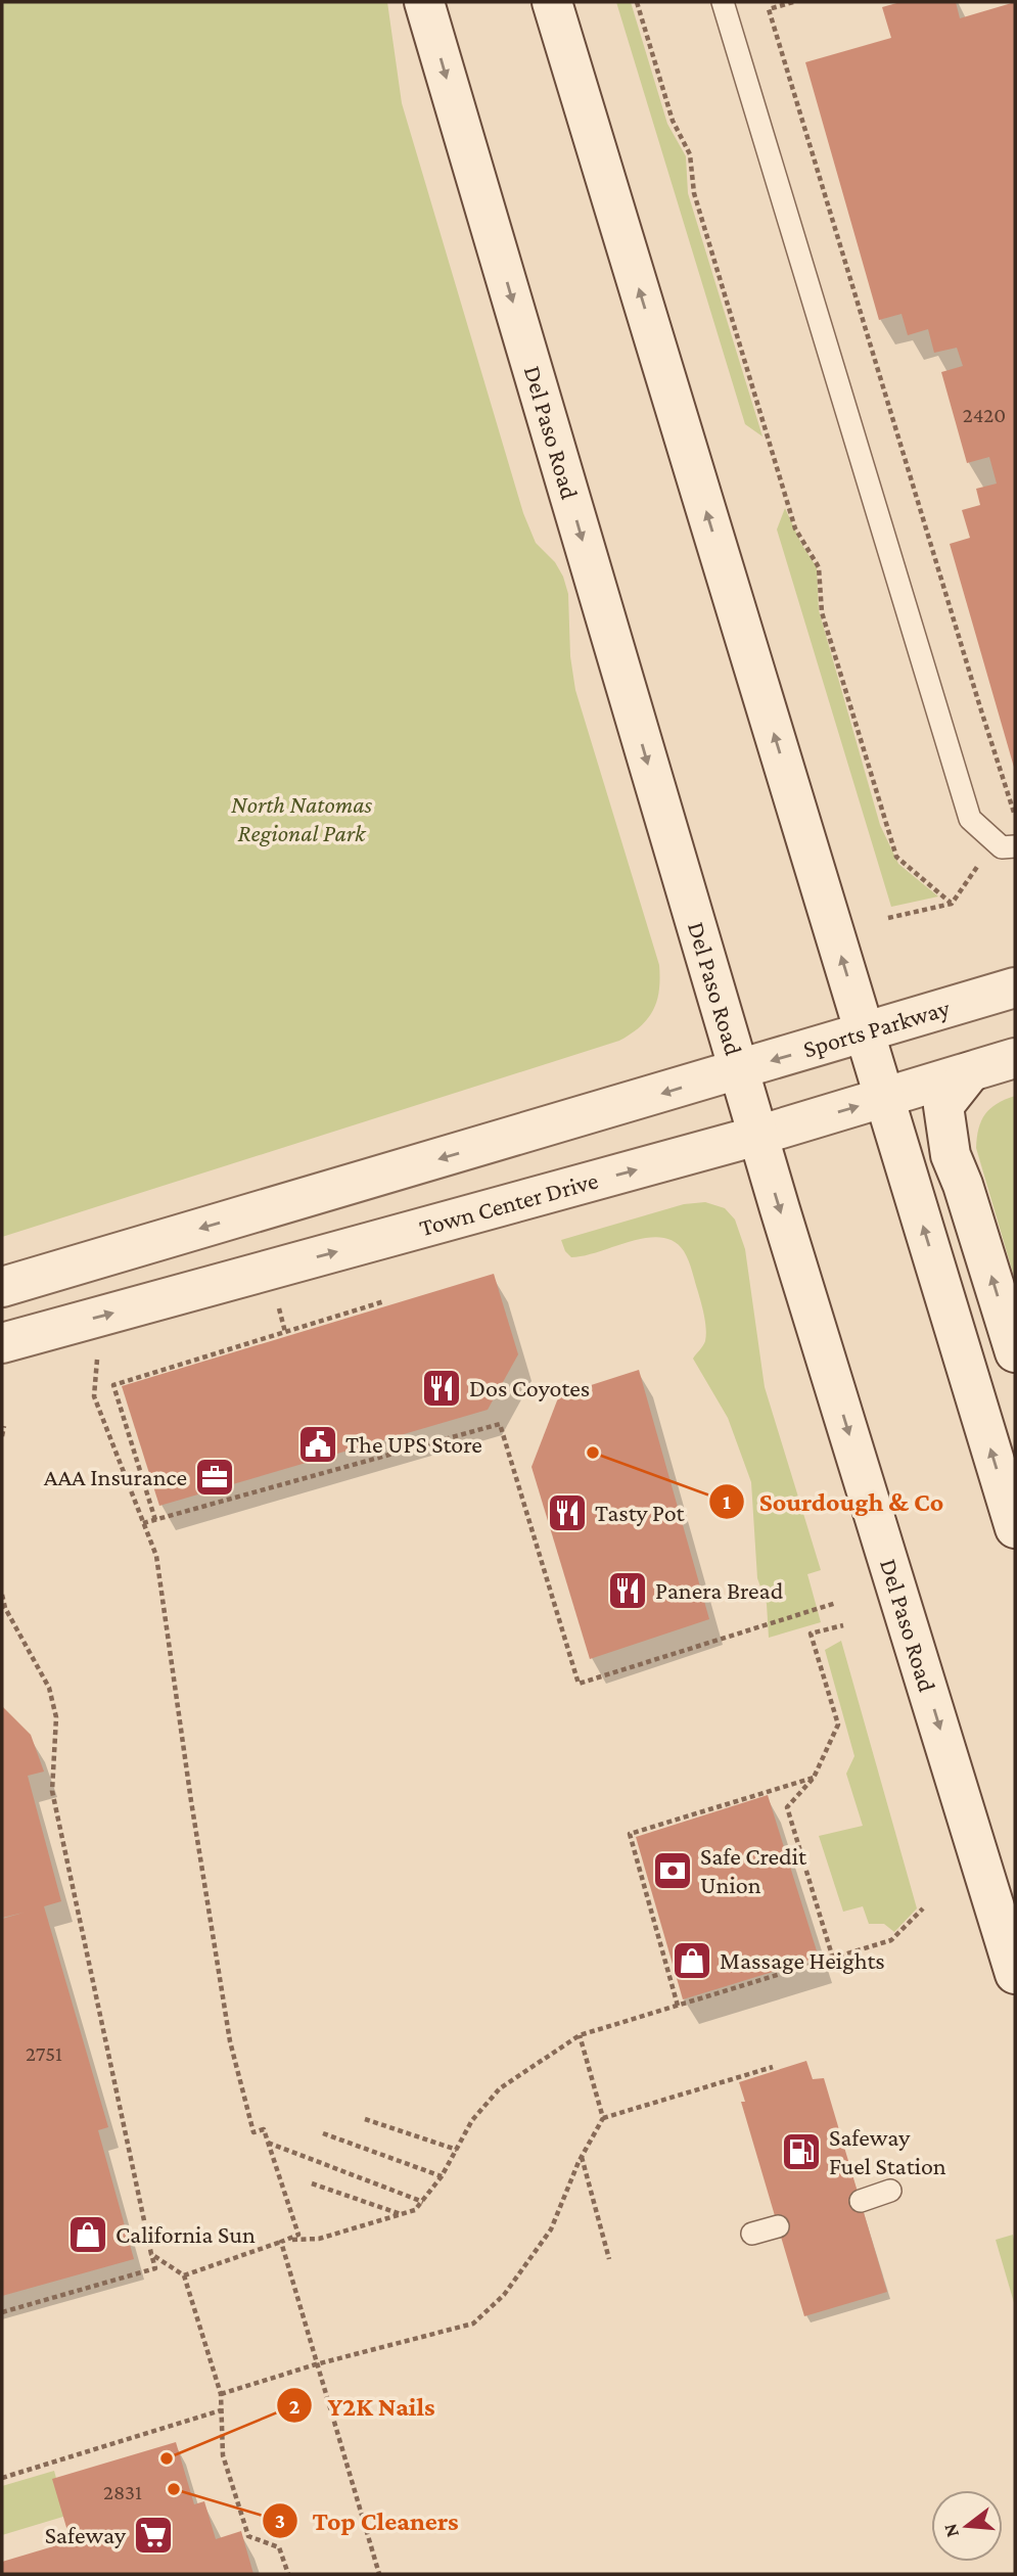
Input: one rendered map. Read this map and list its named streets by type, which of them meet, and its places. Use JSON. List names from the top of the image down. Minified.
{"streets":{"main road":["Del Paso Road","Sports Parkway","Town Center Drive"]},"crossings":[["Del Paso Road","Sports Parkway"],["Del Paso Road","Town Center Drive"]],"one_way":["Sports Parkway"],"parks":["North Natomas Regional Park"],"places":{"restaurant":["Dos Coyotes","Tasty Pot","Panera Bread"],"public building":["The UPS Store"],"other":["Sourdough & Co","Y2K Nails","Top Cleaners"],"office":["AAA Insurance"],"bank":["Safe Credit Union"],"shop":["Massage Heights","California Sun"],"fuel station":["Safeway Fuel Station"],"supermarket":["Safeway"]},"house_numbers":["2420","2751","2831"],"north":"left"}
